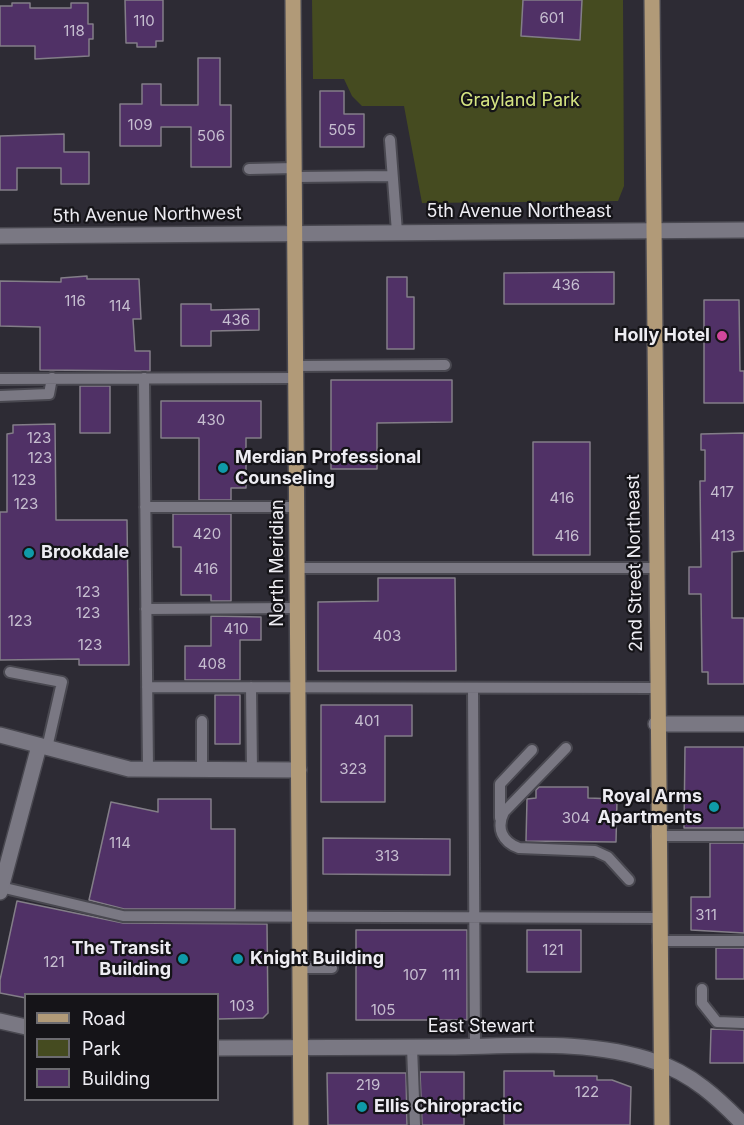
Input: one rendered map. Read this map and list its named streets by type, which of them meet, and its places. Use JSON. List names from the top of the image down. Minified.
{"streets":{"main road":["North Meridian","2nd Street Northeast"],"street":["5th Avenue Northeast","5th Avenue Northwest","East Stewart"]},"crossings":[["5th Avenue Northeast","5th Avenue Northwest"],["5th Avenue Northeast","North Meridian"],["5th Avenue Northeast","2nd Street Northeast"],["5th Avenue Northwest","North Meridian"],["North Meridian","East Stewart"],["2nd Street Northeast","East Stewart"]],"parks":["Grayland Park"],"places":["Holly Hotel","Merdian Professional Counseling","Brookdale","Royal Arms Apartments","The Transit Building","Knight Building","Ellis Chiropractic"],"house_numbers":["601","110","118","109","505","506","436","116","114","436","430","123","123","123","417","416","123","420","416","413","416","123","123","123","410","403","123","408","401","323","304","114","313","311","121","121","107","111","103","105","219","122"],"legend":["Road","Park","Building"]}
